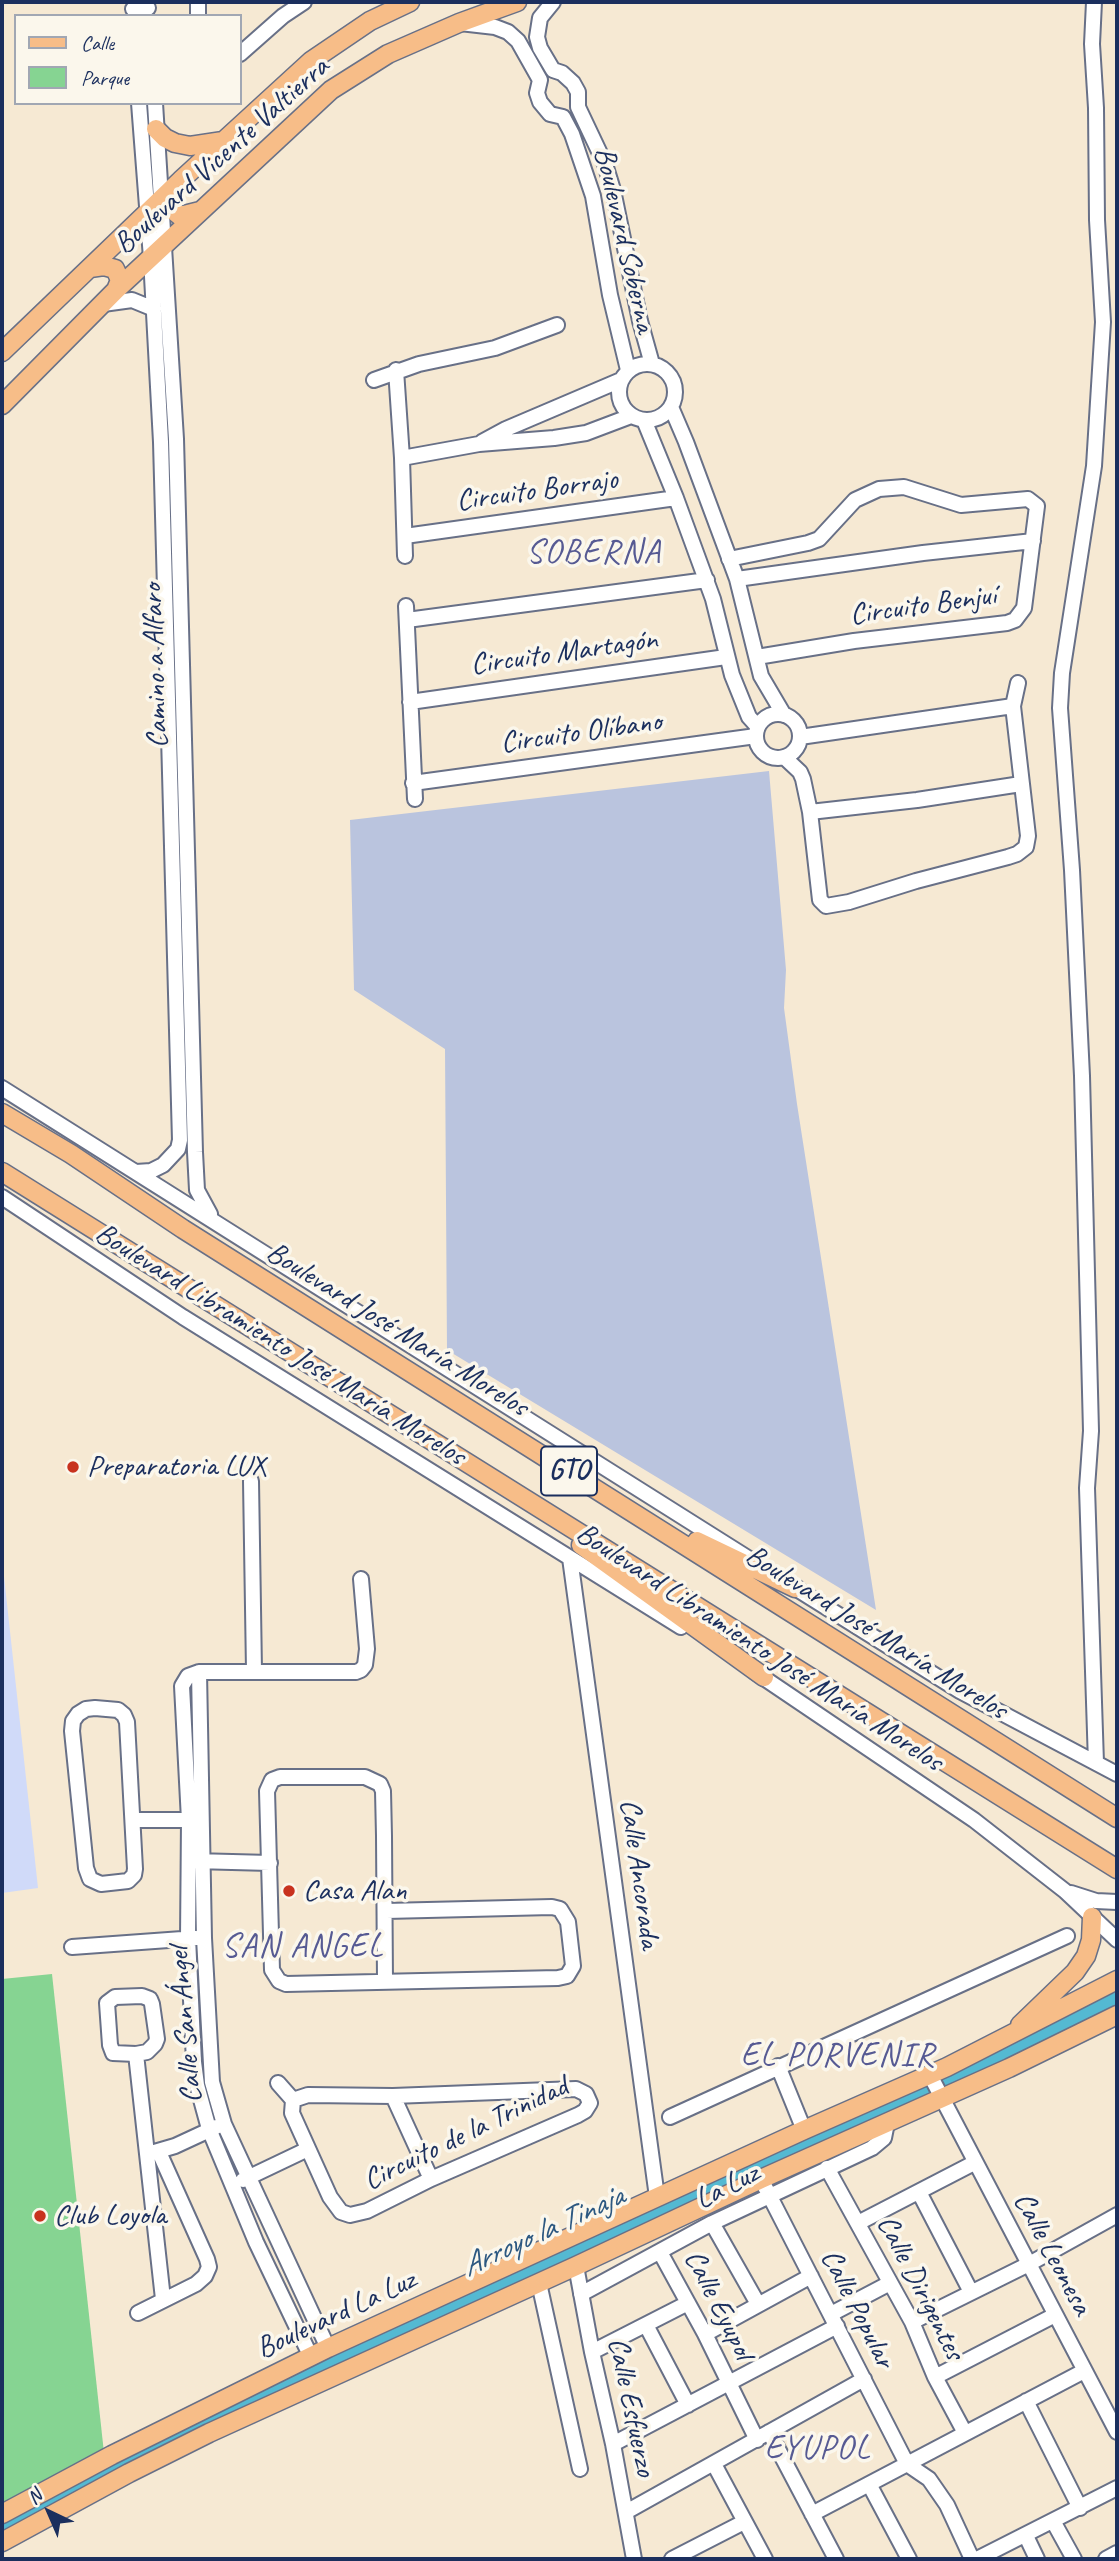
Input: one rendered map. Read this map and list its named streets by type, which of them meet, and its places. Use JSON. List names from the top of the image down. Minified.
{"streets":{"main road":["Boulevard Vicente Valtierra","Boulevard José María Morelos","GTO","Boulevard La Luz"],"street":["Boulevard Soberna","Circuito Borrajo","Circuito Benjuí","Circuito Martagón","Camino a Alfaro","Circuito Olíbano","Boulevard Libramiento José María Morelos","Calle Ancorada","Calle San Ángel","Circuito de la Trinidad","La Luz","Calle Leonesa","Calle Dirigentes","Calle Eyupol","Calle Popular","Calle Esfuerzo"]},"crossings":[["Boulevard Vicente Valtierra","Boulevard Soberna"],["Boulevard Vicente Valtierra","Camino a Alfaro"],["Boulevard Soberna","Circuito Borrajo"],["Boulevard Libramiento José María Morelos","Calle Ancorada"],["Calle Ancorada","Boulevard La Luz"],["Calle San Ángel","Boulevard La Luz"],["La Luz","Calle Dirigentes"],["La Luz","Calle Eyupol"],["La Luz","Calle Popular"],["La Luz","Boulevard La Luz"],["La Luz","Calle Esfuerzo"],["Calle Leonesa","Boulevard La Luz"],["Calle Popular","Boulevard La Luz"],["Boulevard La Luz","Calle Esfuerzo"]],"districts":["SOBERNA","SAN ANGEL","EL PORVENIR","EYUPOL"],"water":["Arroyo la Tinaja"],"places":["Preparatoria LUX","Casa Alan","Club Loyola"],"legend":["Calle","Parque"],"north":"top left"}
